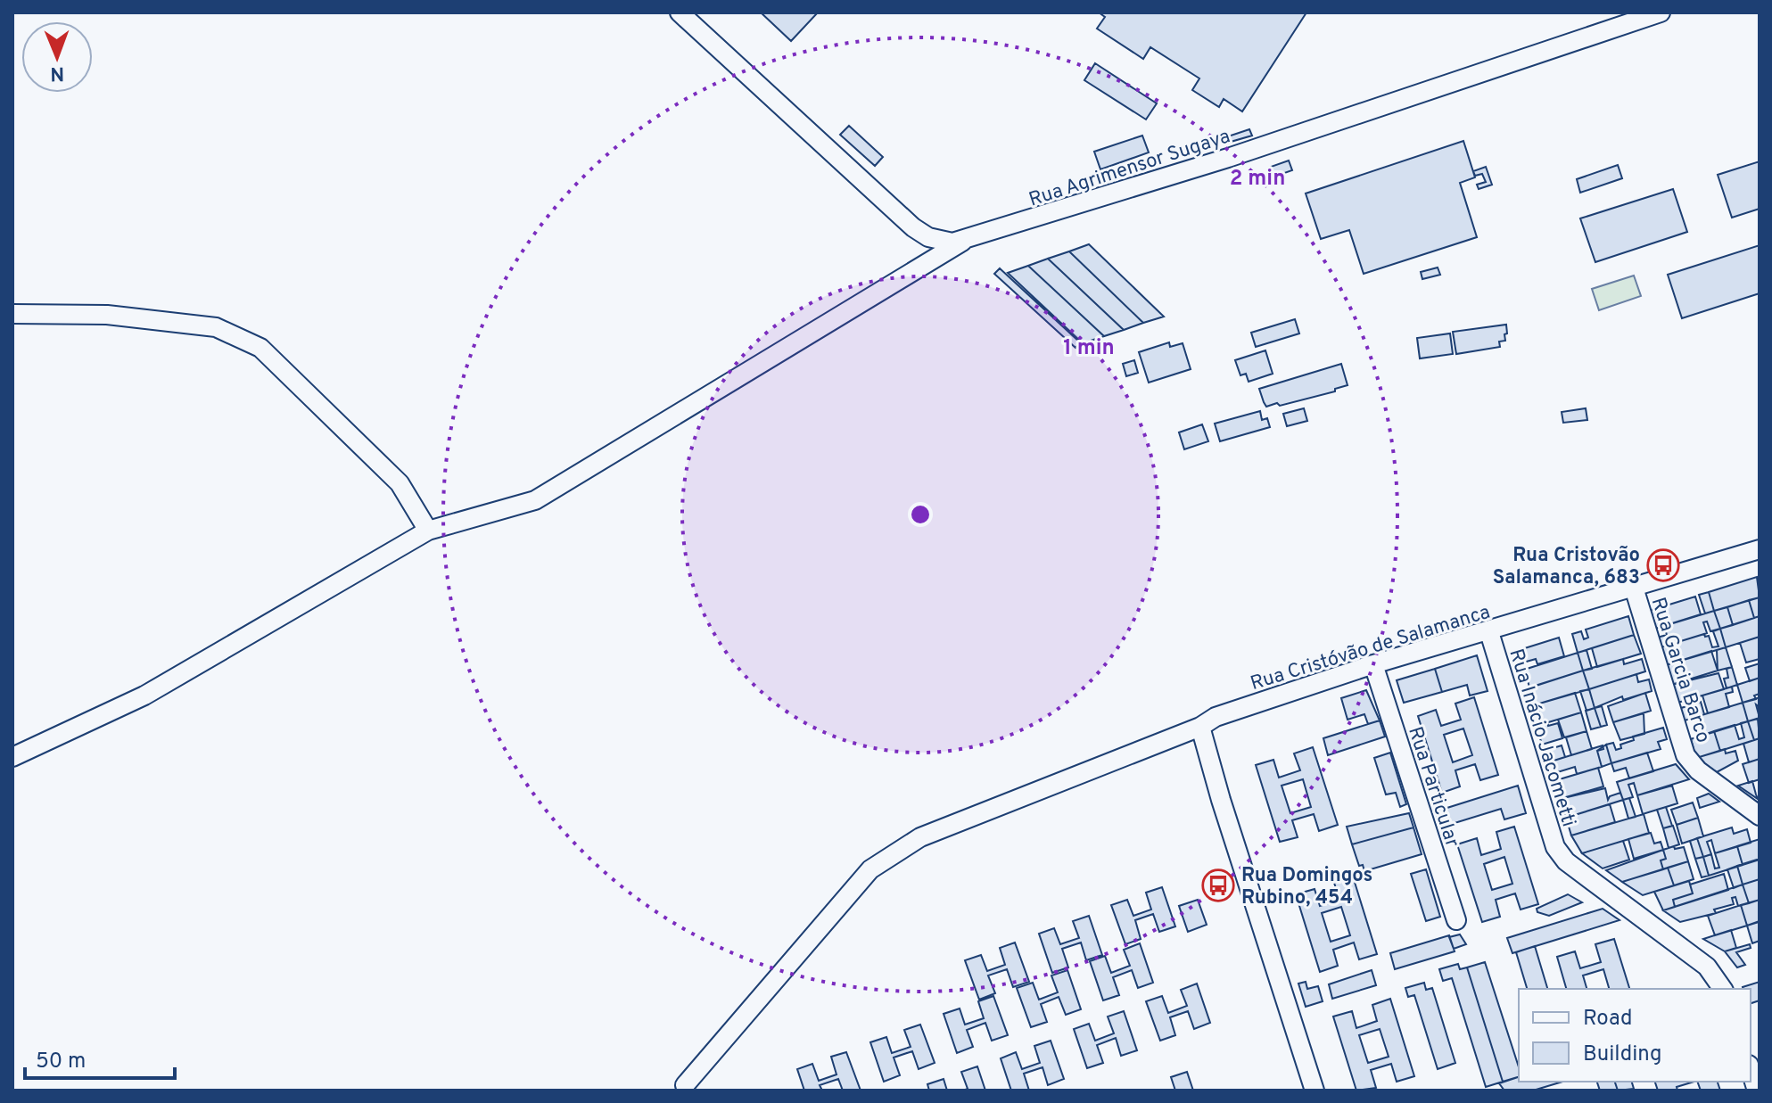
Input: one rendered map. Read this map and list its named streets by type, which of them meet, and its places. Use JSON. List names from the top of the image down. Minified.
{"streets":{"street":["Rua Agrimensor Sugaya","Rua Cristóvão de Salamanca","Rua Garcia Barco","Rua Inácio Jacometti","Rua Particular"]},"crossings":[["Rua Cristóvão de Salamanca","Rua Garcia Barco"],["Rua Cristóvão de Salamanca","Rua Inácio Jacometti"],["Rua Cristóvão de Salamanca","Rua Particular"]],"places":{"bus stop":["Rua Cristovão Salamanca, 683","Rua Domingos Rubino, 454"]},"legend":["Road","Building"],"scale_bar":"50 m","north":"bottom","rings":["2 min","1 min"]}
